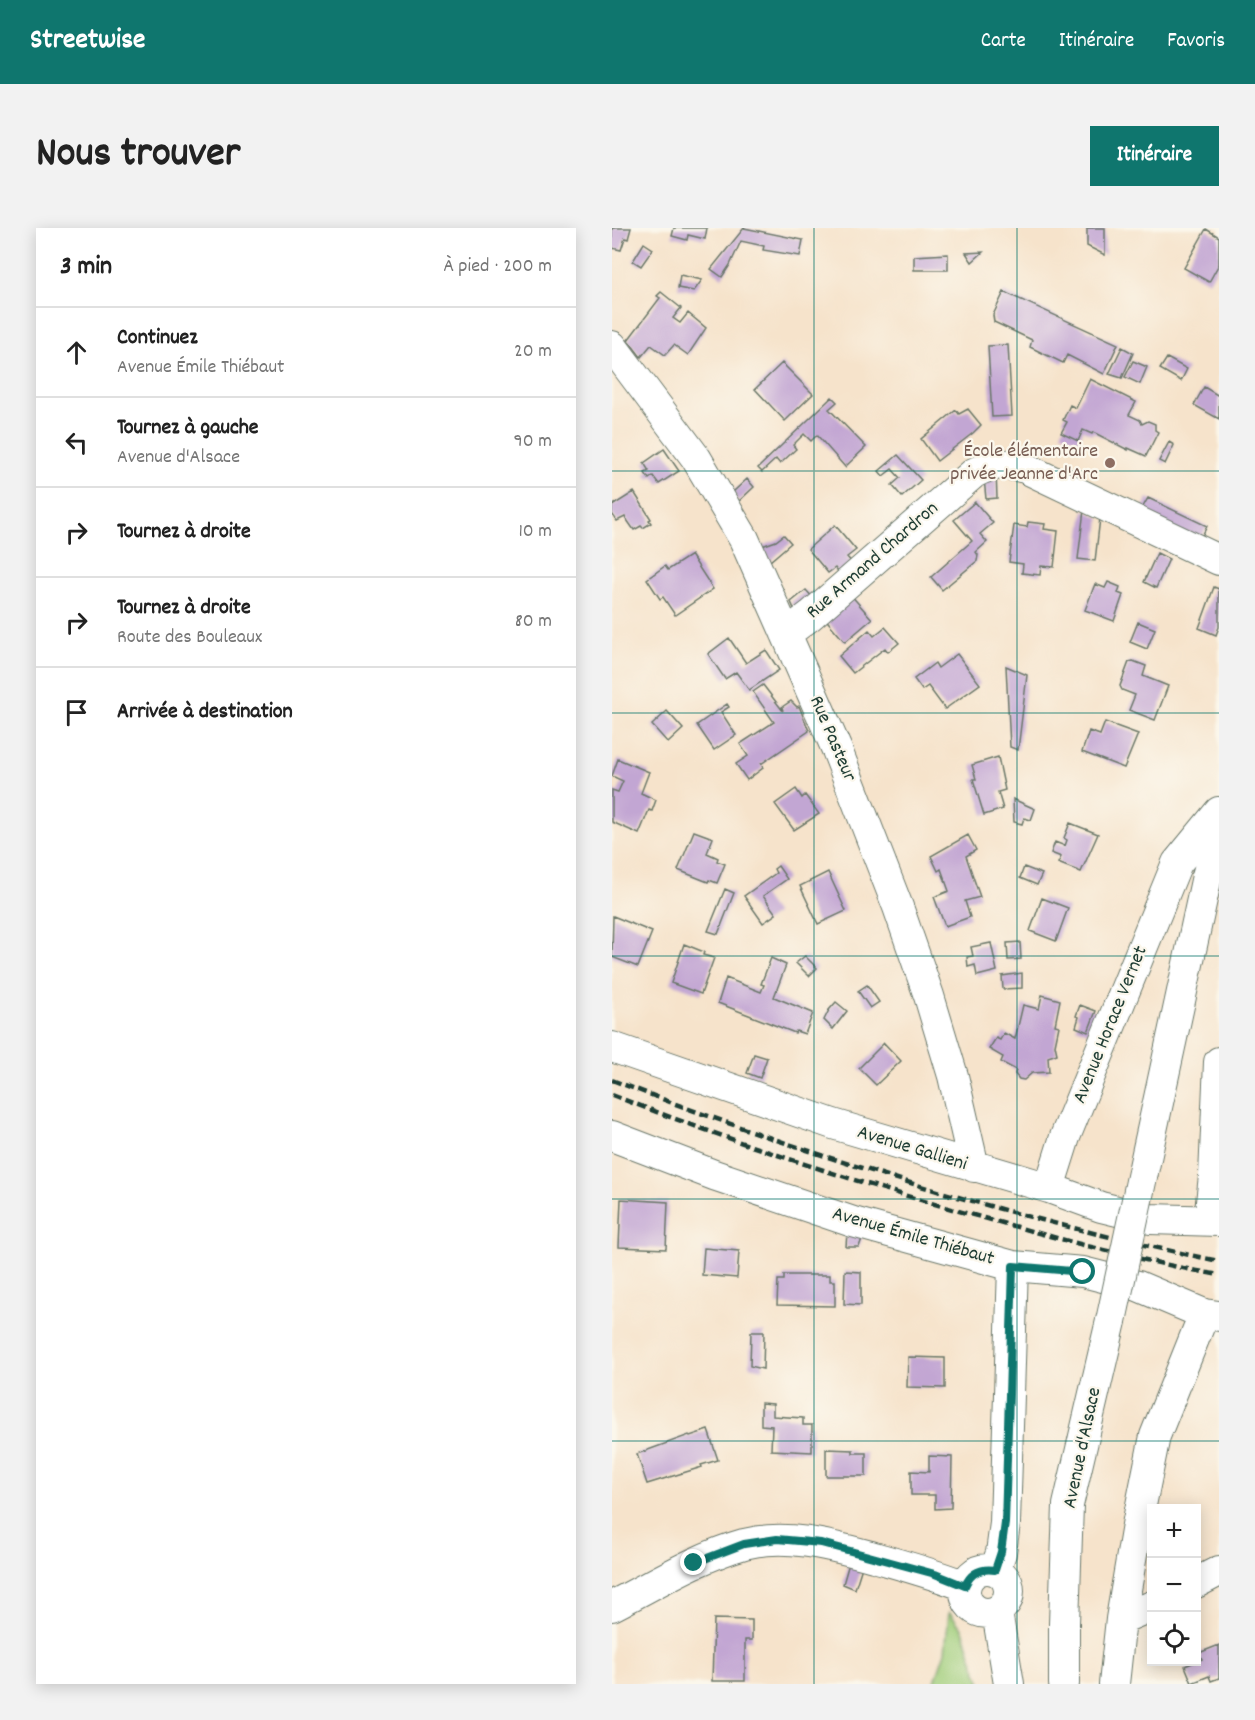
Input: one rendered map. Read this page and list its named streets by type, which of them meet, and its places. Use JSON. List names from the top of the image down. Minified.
{"streets":{"street":["Rue Armand Chardron","Rue Pasteur","Avenue Horace Vernet","Avenue Gallieni","Avenue Émile Thiébaut","Avenue d'Alsace"]},"crossings":[["Rue Armand Chardron","Rue Pasteur"],["Rue Pasteur","Avenue Gallieni"],["Avenue Horace Vernet","Avenue Gallieni"]],"places":["École élémentaire privée Jeanne d'Arc"],"page":{"header":"Streetwise","nav":["Carte","Itinéraire","Favoris"],"title":"Nous trouver","buttons":"Itinéraire","heading":["3 min","À pied · 200 m"],"list":[["Continuez","Avenue Émile Thiébaut","20 m"],["Tournez à gauche","Avenue d'Alsace","90 m"],["Tournez à droite","10 m"],["Tournez à droite","Route des Bouleaux","80 m"],"Arrivée à destination"],"map_buttons":["+","−"]}}
